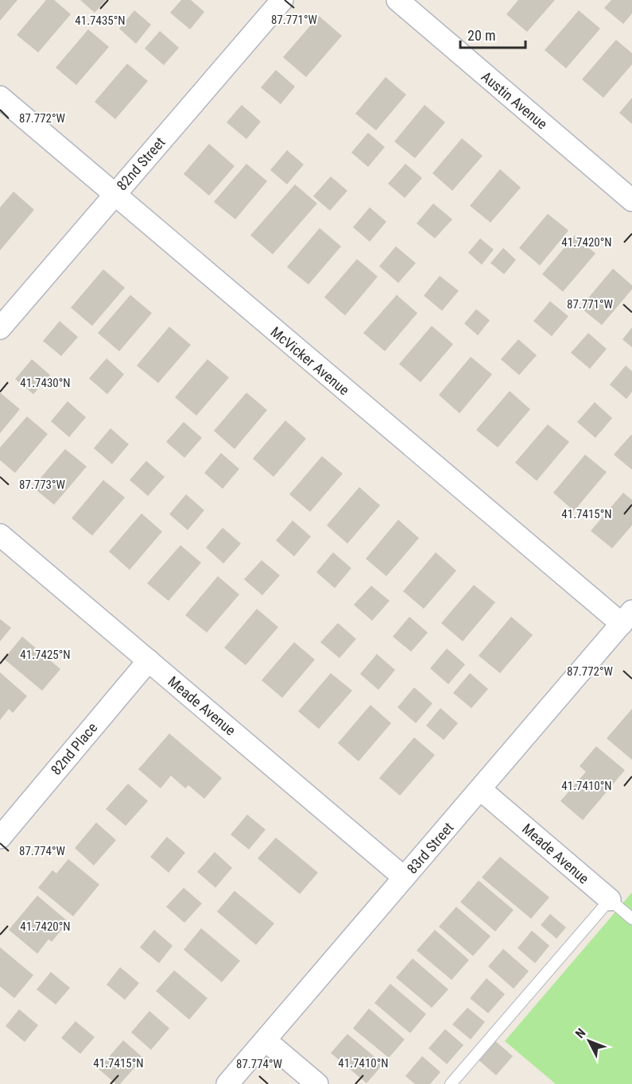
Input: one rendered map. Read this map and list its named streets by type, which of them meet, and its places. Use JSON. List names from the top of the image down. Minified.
{"streets":{"street":["Austin Avenue","82nd Street","McVicker Avenue","Meade Avenue","82nd Place","83rd Street"]},"crossings":[["82nd Street","McVicker Avenue"],["McVicker Avenue","83rd Street"],["Meade Avenue","82nd Place"],["Meade Avenue","83rd Street"]],"scale_bar":"20 m","north":"top left","coordinates":["87.771°W","41.7435°N","87.772°W","41.7420°N","41.7430°N","87.773°W","41.7415°N","41.7425°N","41.7410°N","87.774°W"]}
